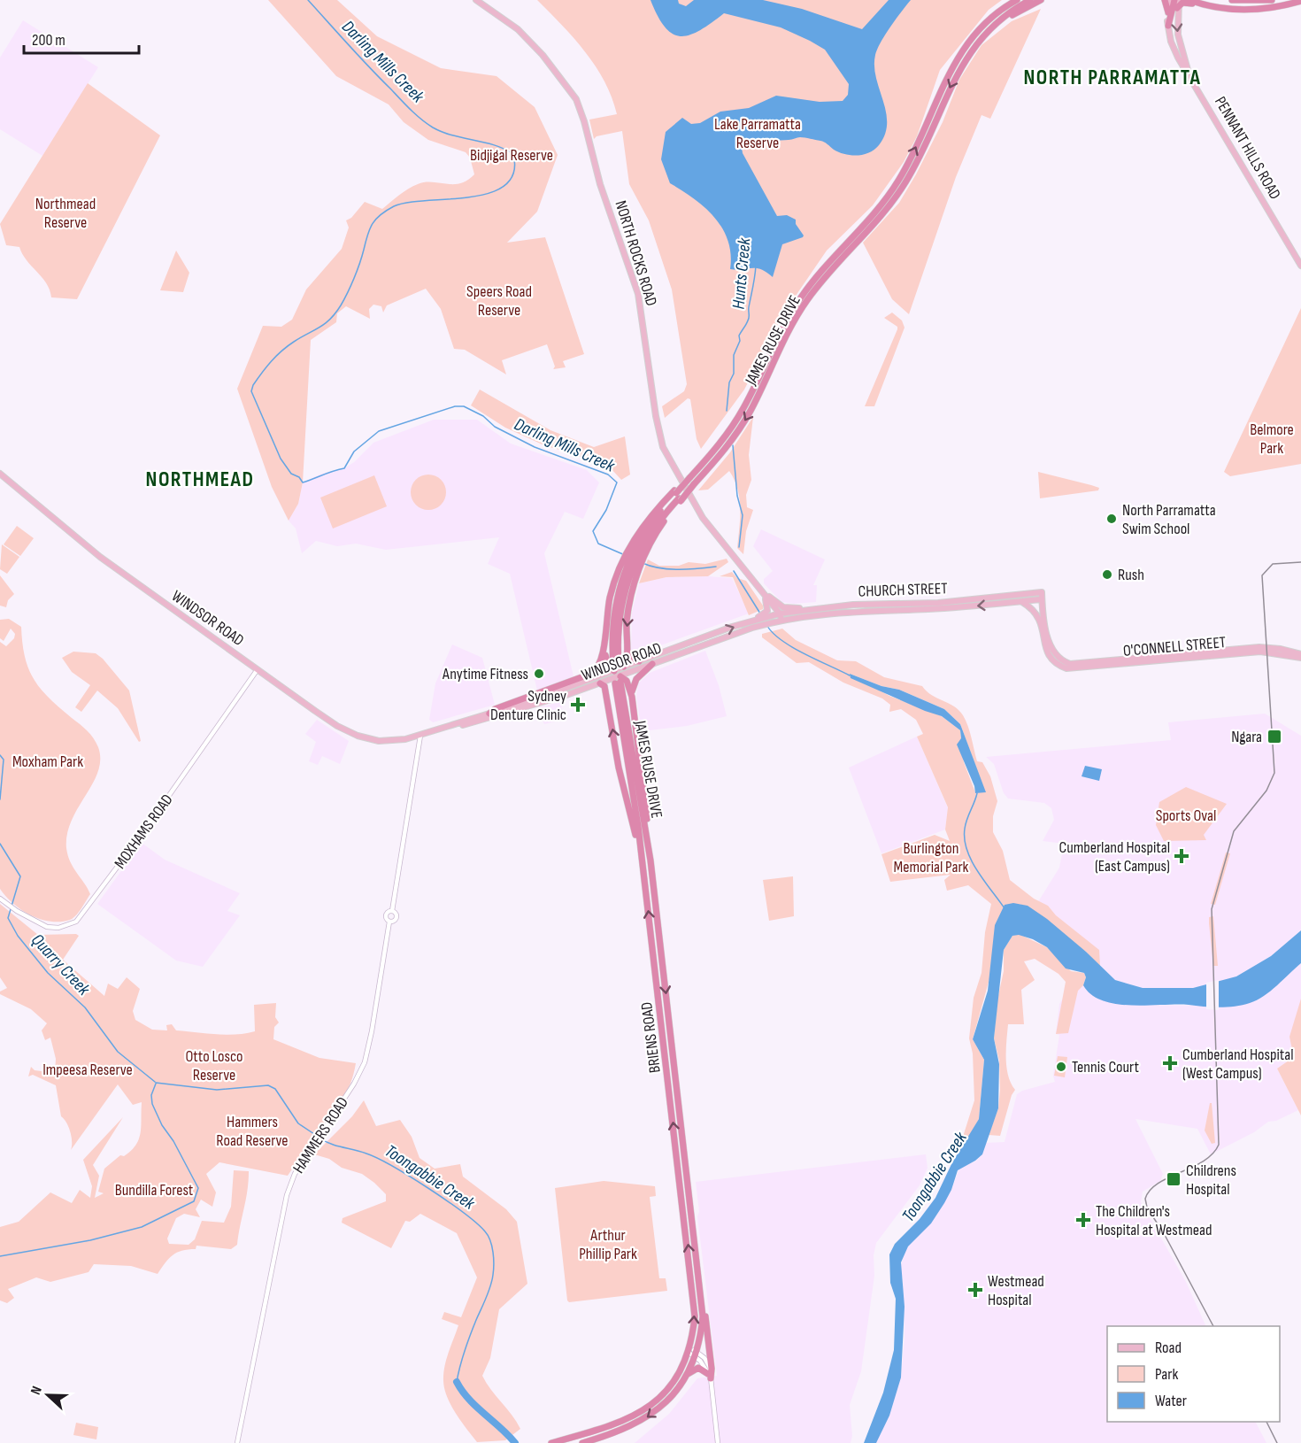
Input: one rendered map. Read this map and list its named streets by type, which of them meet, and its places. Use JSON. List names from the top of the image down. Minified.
{"streets":{"highway":["JAMES RUSE DRIVE","BRIENS ROAD"],"main road":["PENNANT HILLS ROAD","NORTH ROCKS ROAD","CHURCH STREET","WINDSOR ROAD","O'CONNELL STREET"],"street":["MOXHAMS ROAD","HAMMERS ROAD"]},"crossings":[["NORTH ROCKS ROAD","CHURCH STREET"],["JAMES RUSE DRIVE","WINDSOR ROAD"],["JAMES RUSE DRIVE","BRIENS ROAD"],["CHURCH STREET","WINDSOR ROAD"],["WINDSOR ROAD","MOXHAMS ROAD"],["WINDSOR ROAD","BRIENS ROAD"]],"districts":["NORTH PARRAMATTA","NORTHMEAD"],"water":["Darling Mills Creek","Hunts Creek","Quarry Creek","Toongabbie Creek"],"parks":["Lake Parramatta Reserve","Bidjigal Reserve","Northmead Reserve","Speers Road Reserve","Belmore Park","Moxham Park","Sports Oval","Burlington Memorial Park","Otto Losco Reserve","Impeesa Reserve","Hammers Road Reserve","Bundilla Forest","Arthur Phillip Park"],"places":{"other":["North Parramatta Swim School","Rush","Anytime Fitness","Tennis Court"],"health":["Sydney Denture Clinic","Cumberland Hospital (East Campus)","Cumberland Hospital (West Campus)","The Children's Hospital at Westmead","Westmead Hospital"],"transit":["Ngara","Childrens Hospital"]},"legend":["Road","Park","Water"],"scale_bar":"200 m","north":"left"}
